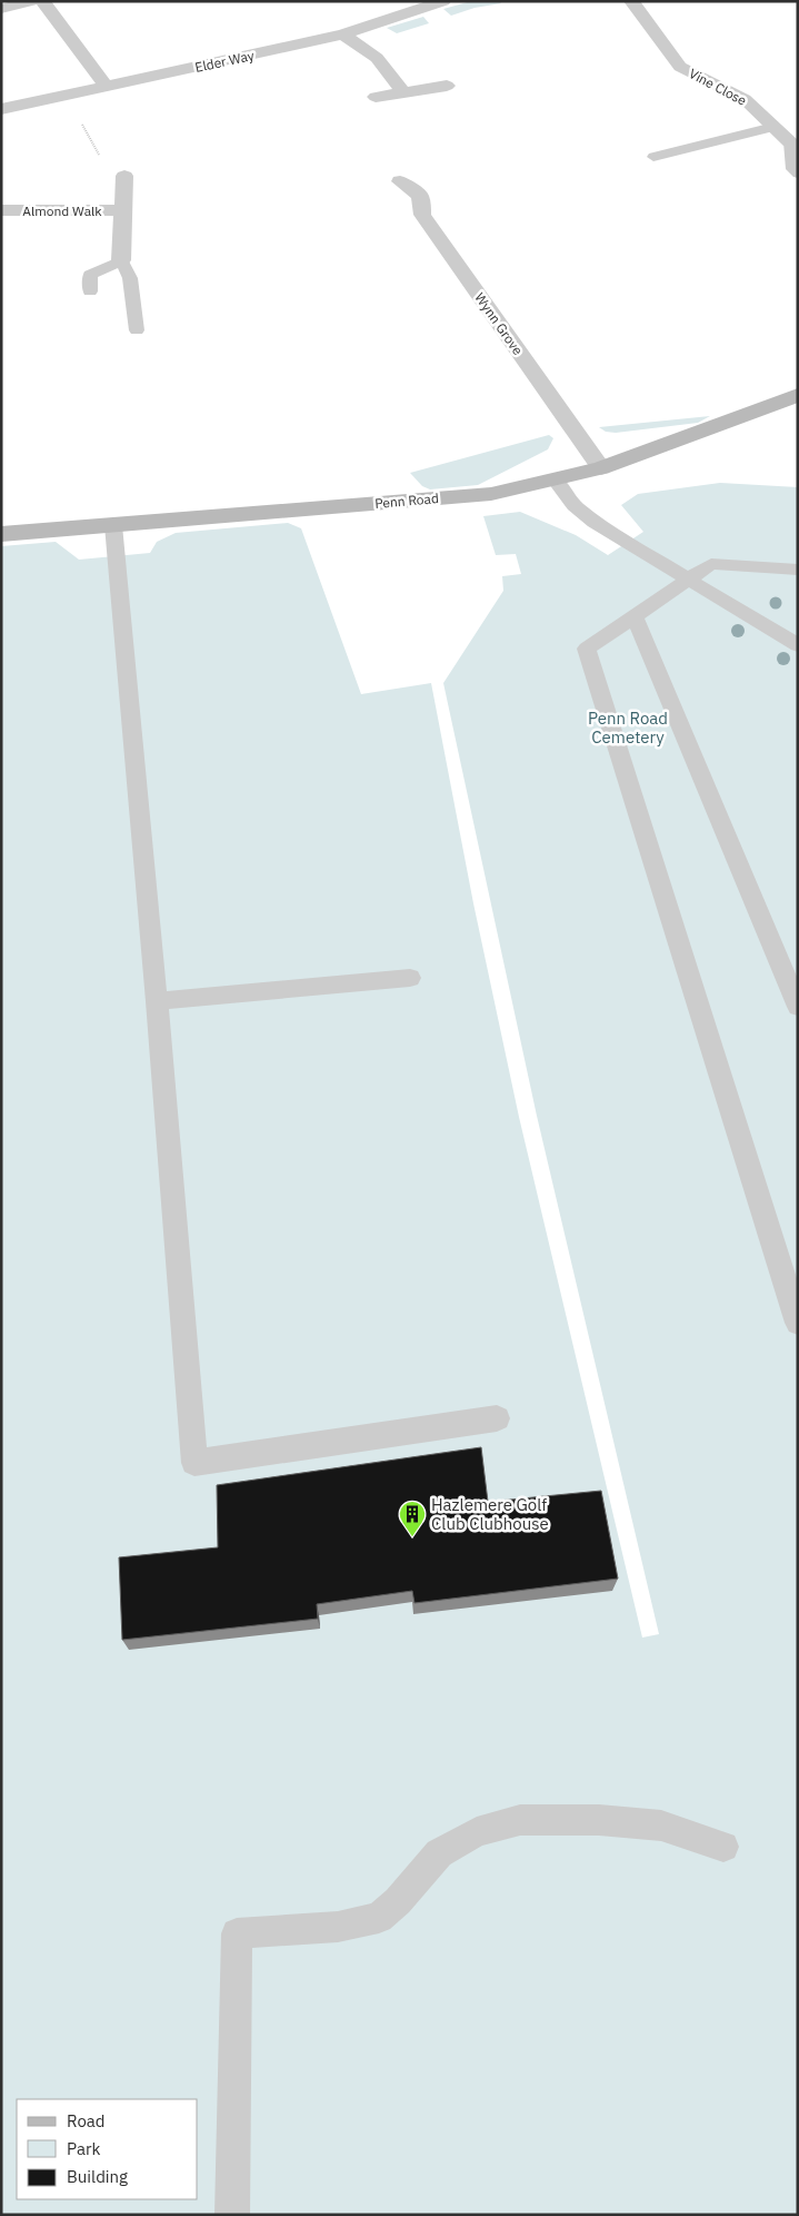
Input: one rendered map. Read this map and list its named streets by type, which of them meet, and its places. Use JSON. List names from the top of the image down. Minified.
{"streets":{"main road":["Penn Road"],"street":["Elder Way","Vine Close","Almond Walk","Wynn Grove"]},"crossings":[["Wynn Grove","Penn Road"]],"parks":["Penn Road Cemetery"],"places":{"building":["Hazlemere Golf Club Clubhouse"]},"legend":["Road","Park","Building"]}
